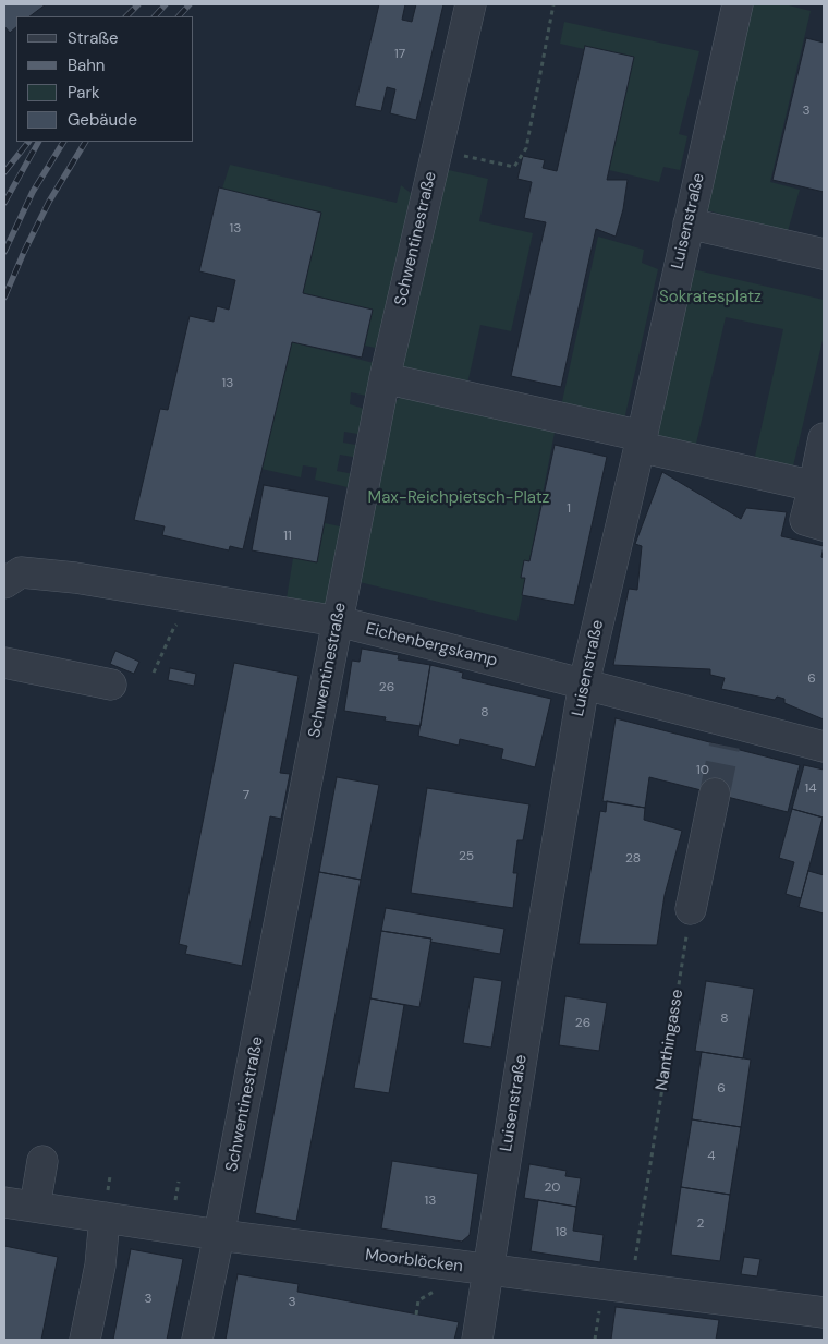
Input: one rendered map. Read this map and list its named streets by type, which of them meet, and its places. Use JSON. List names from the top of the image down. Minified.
{"streets":{"street":["Luisenstraße","Schwentinestraße","Eichenbergskamp","Moorblöcken"],"path":["Nanthingasse"]},"crossings":[["Luisenstraße","Eichenbergskamp"],["Luisenstraße","Moorblöcken"],["Schwentinestraße","Eichenbergskamp"],["Schwentinestraße","Moorblöcken"],["Nanthingasse","Moorblöcken"]],"parks":["Sokratesplatz","Max-Reichpietsch-Platz"],"house_numbers":["17","3","13","13","1","11","6","26","8","10","14","7","25","28","8","26","6","4","20","13","2","18","3","3"],"legend":["Straße","Bahn","Park","Gebäude"]}
